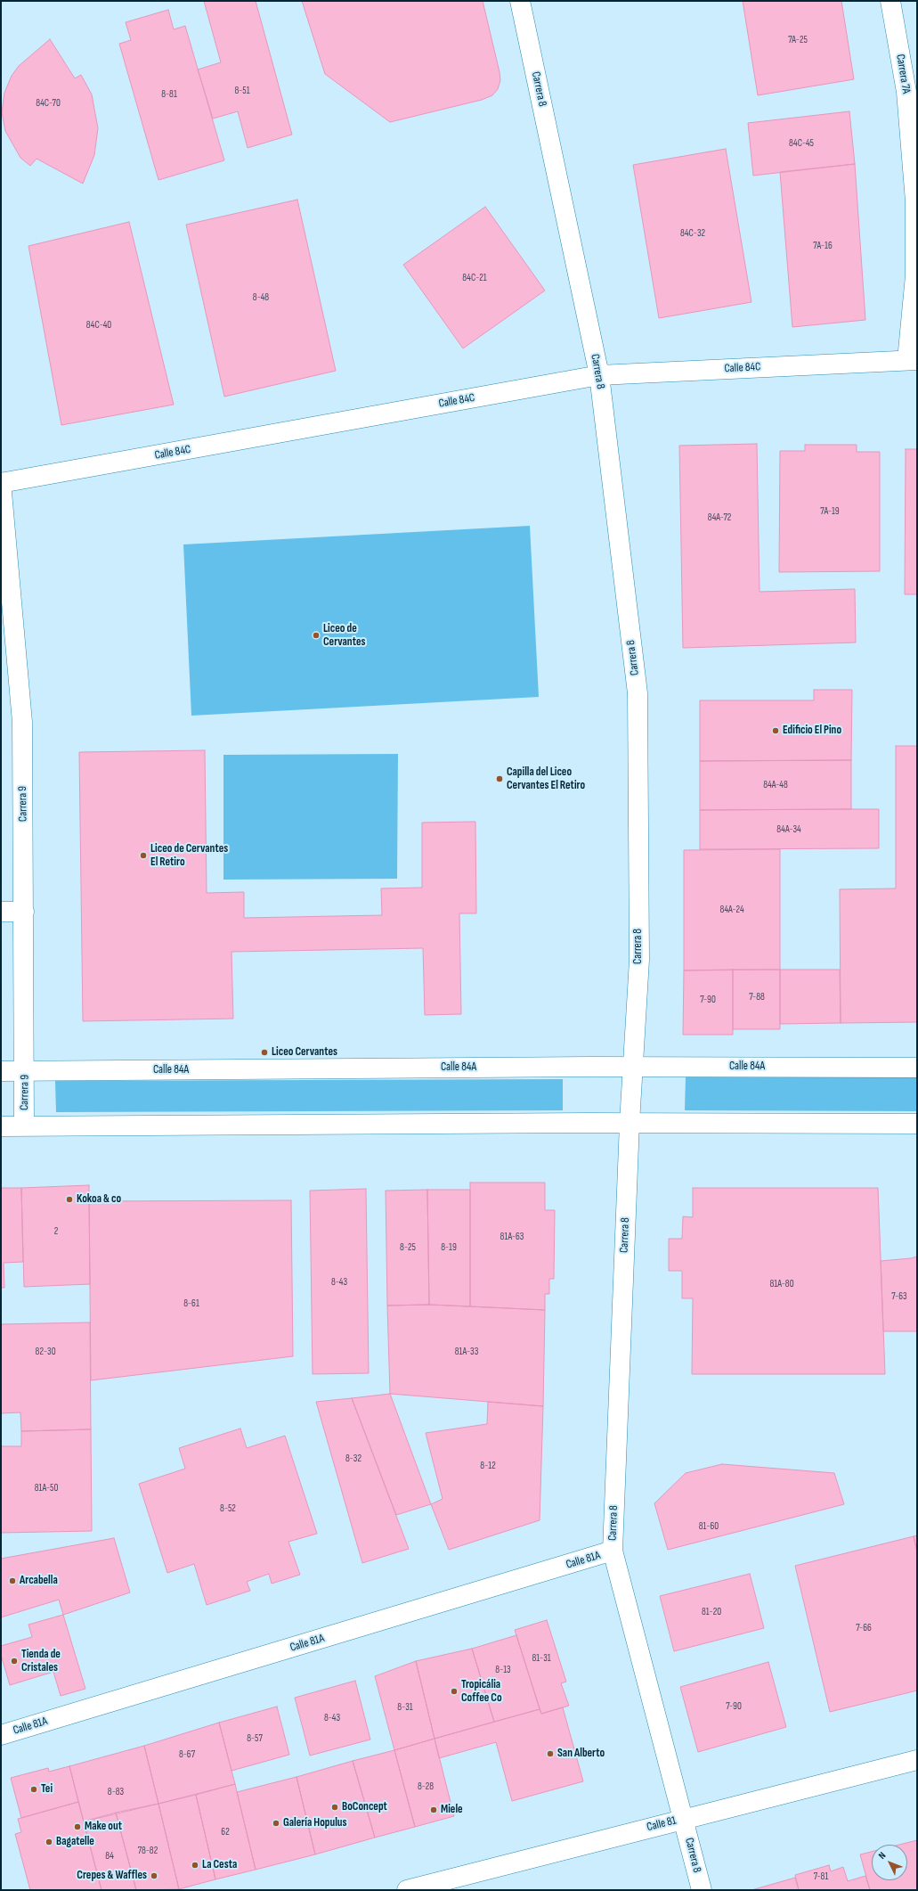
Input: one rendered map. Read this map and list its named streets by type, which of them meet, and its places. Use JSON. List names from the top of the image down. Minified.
{"streets":{"street":["Carrera 7A","Carrera 8","Calle 84C","Carrera 9","Calle 84A","Calle 81A","Calle 81"]},"crossings":[["Carrera 7A","Calle 84C"],["Carrera 8","Calle 84C"],["Carrera 8","Calle 84A"],["Carrera 8","Calle 81A"],["Carrera 8","Calle 81"],["Calle 84C","Carrera 9"],["Carrera 9","Calle 84A"]],"places":["Liceo de Cervantes","Edificio El Pino","Capilla del Liceo Cervantes El Retiro","Liceo de Cervantes El Retiro","Liceo Cervantes","Kokoa & co","Arcabella","Tienda de Cristales","Tropicália Coffee Co","San Alberto","Tei","BoConcept","Miele","Galería Hopulus","Make out","Bagatelle","La Cesta","Crepes & Waffles"],"house_numbers":["7A-25","8-51","8-81","84C-70","84C-45","84C-32","7A-16","84C-21","8-48","84C-40","7A-19","84A-72","84A-48","84A-34","84A-24","7-88","7-90","2","81A-63","8-25","8-19","8-43","81A-80","7-63","8-61","82-30","81A-33","8-32","8-12","81A-50","8-52","81-60","81-20","7-66","81-31","8-13","7-90","8-31","8-43","8-57","8-67","8-28","8-83","62","78-82","84","7-81"],"north":"top left"}
